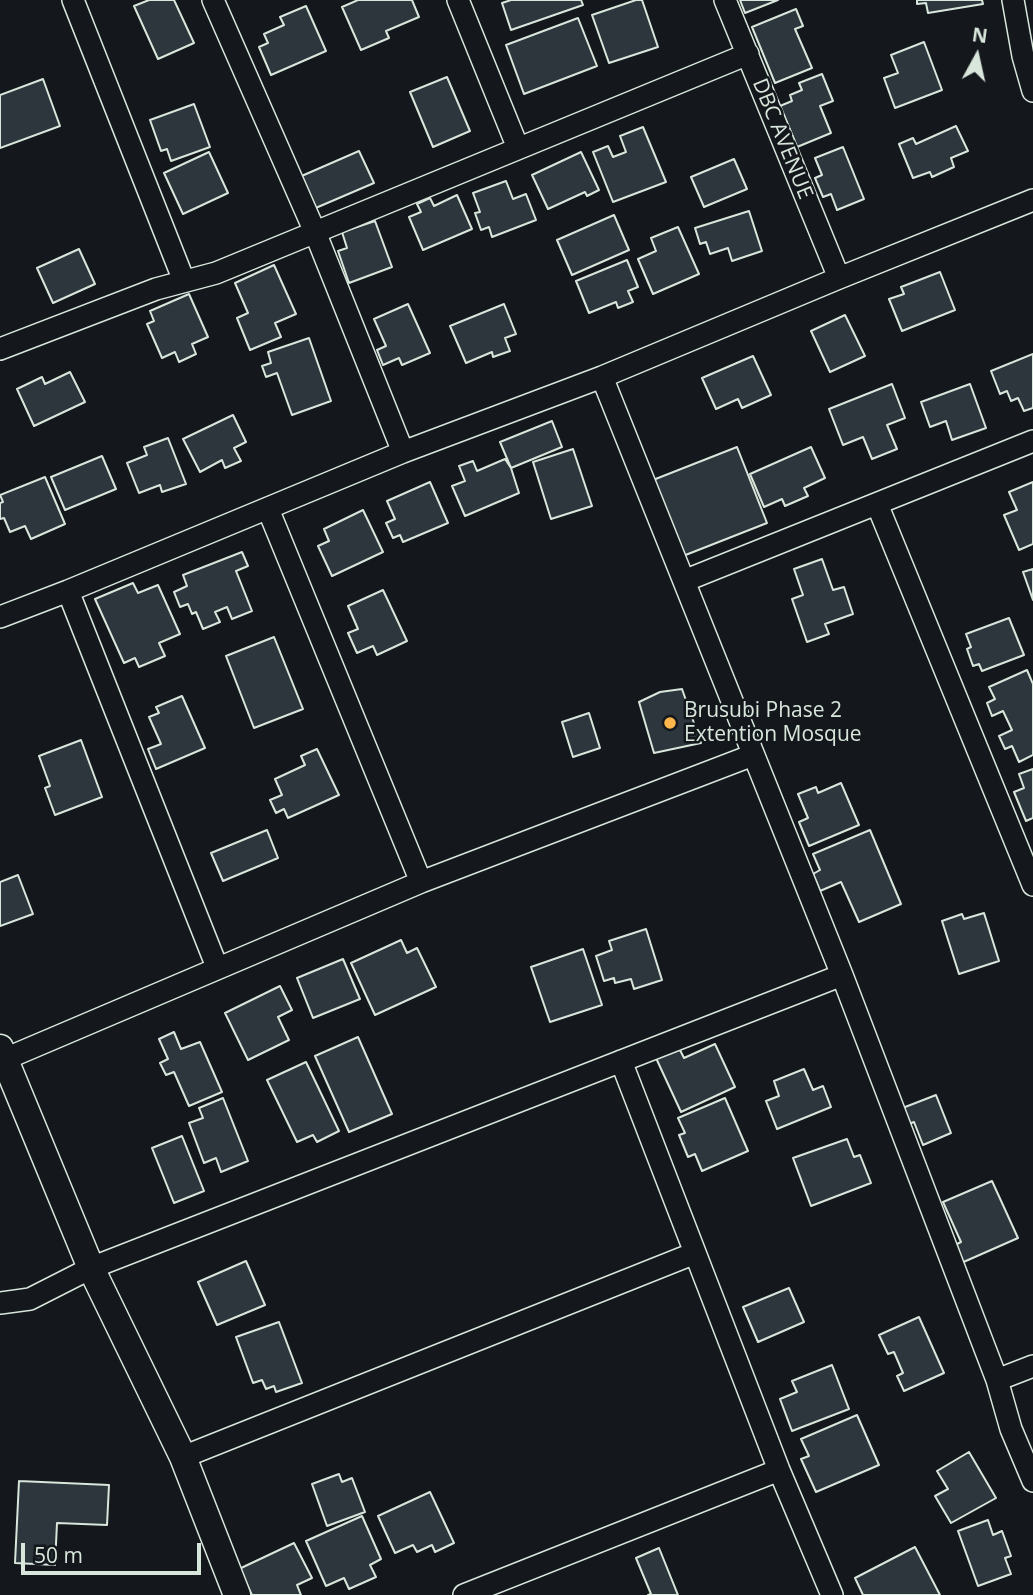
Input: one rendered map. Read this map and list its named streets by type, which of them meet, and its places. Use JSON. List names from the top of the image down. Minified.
{"streets":{"street":["DBC AVENUE"]},"places":["Brusubi Phase 2 Extention Mosque"],"scale_bar":"50 m","north":"top"}
